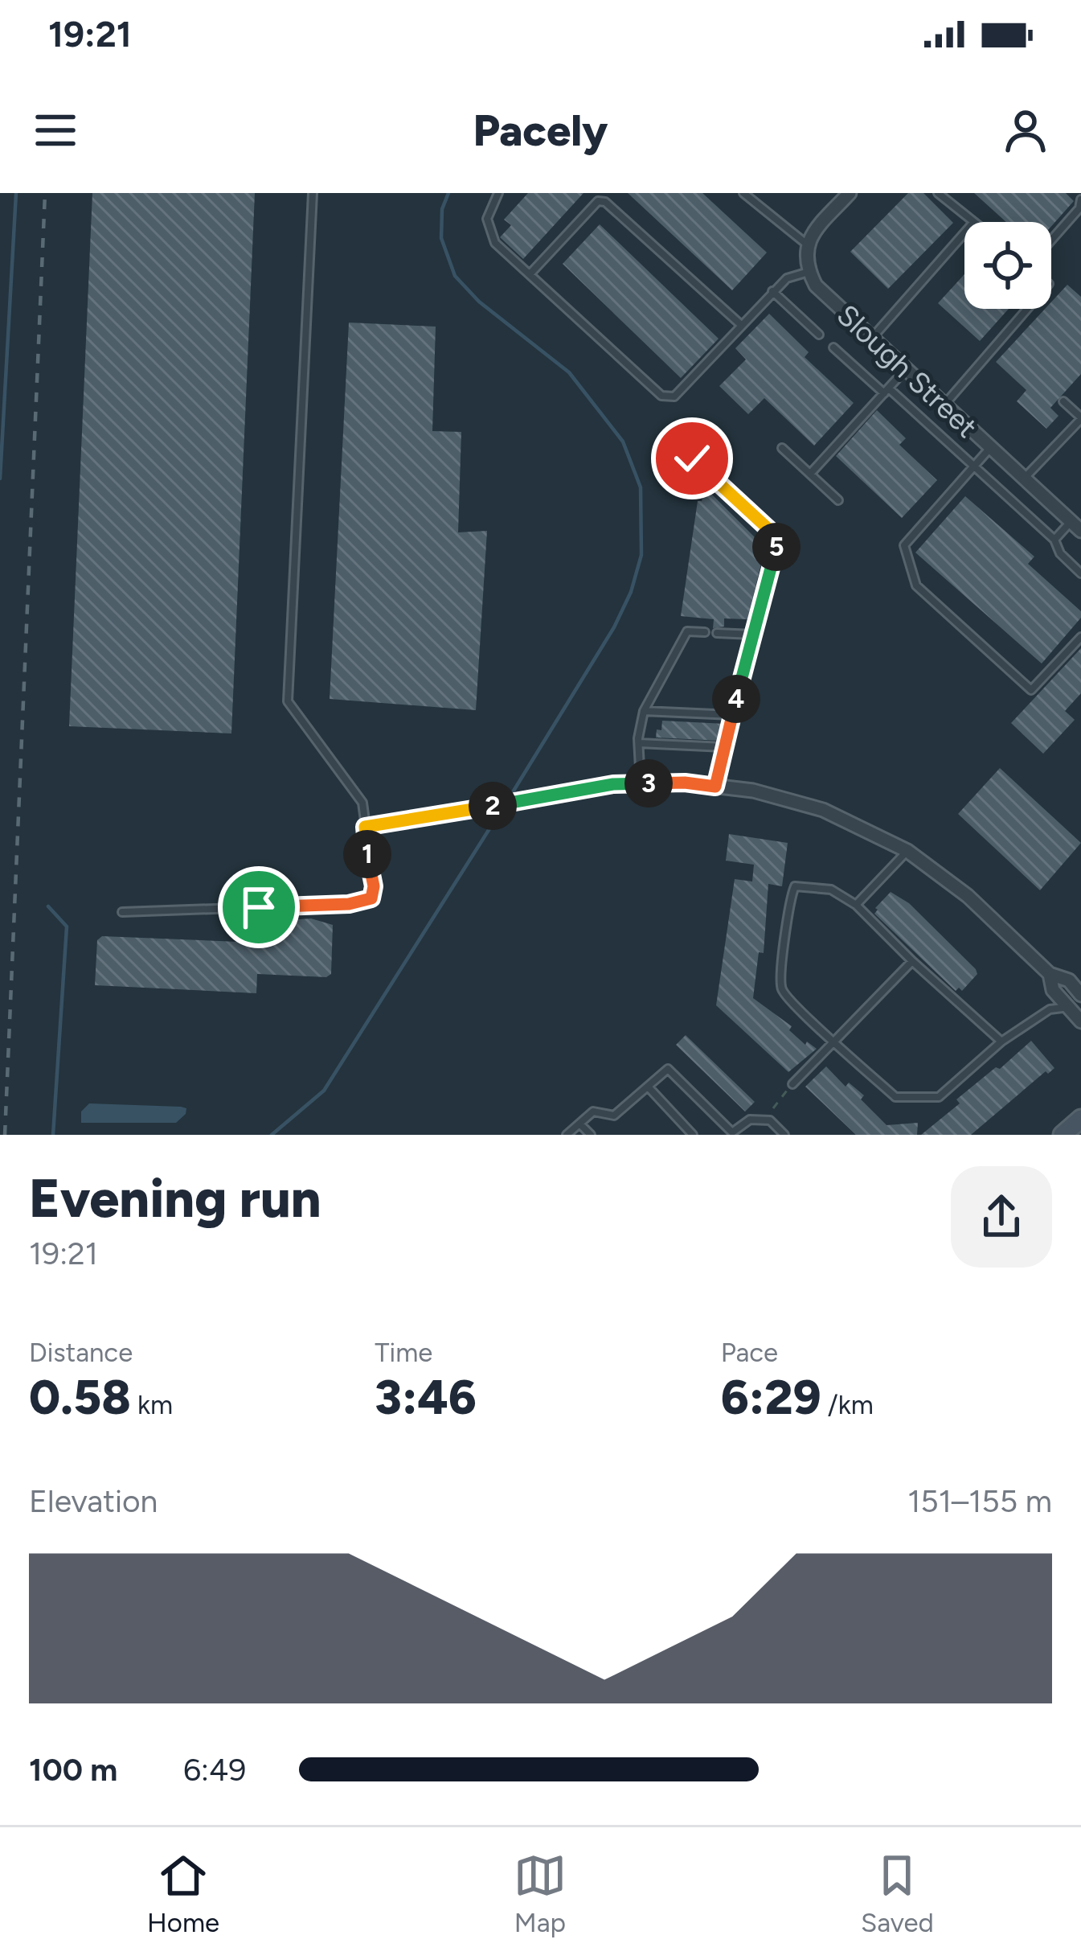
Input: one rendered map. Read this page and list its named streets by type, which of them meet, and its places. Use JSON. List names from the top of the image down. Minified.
{"streets":{"street":["Slough Street"]},"page":{"status":"19:21","header":"Pacely","pins":["5","4","3","2","1"],"heading":["Evening run","19:21"],"stats":[["Distance","0.58 km"],["Time","3:46"],["Pace","6:29 /km"]],"chart":["Elevation","151–155 m"],"list":[{"name":"100 m","note":"6:49"}],"tabs":["Home","Map","Saved"]}}
